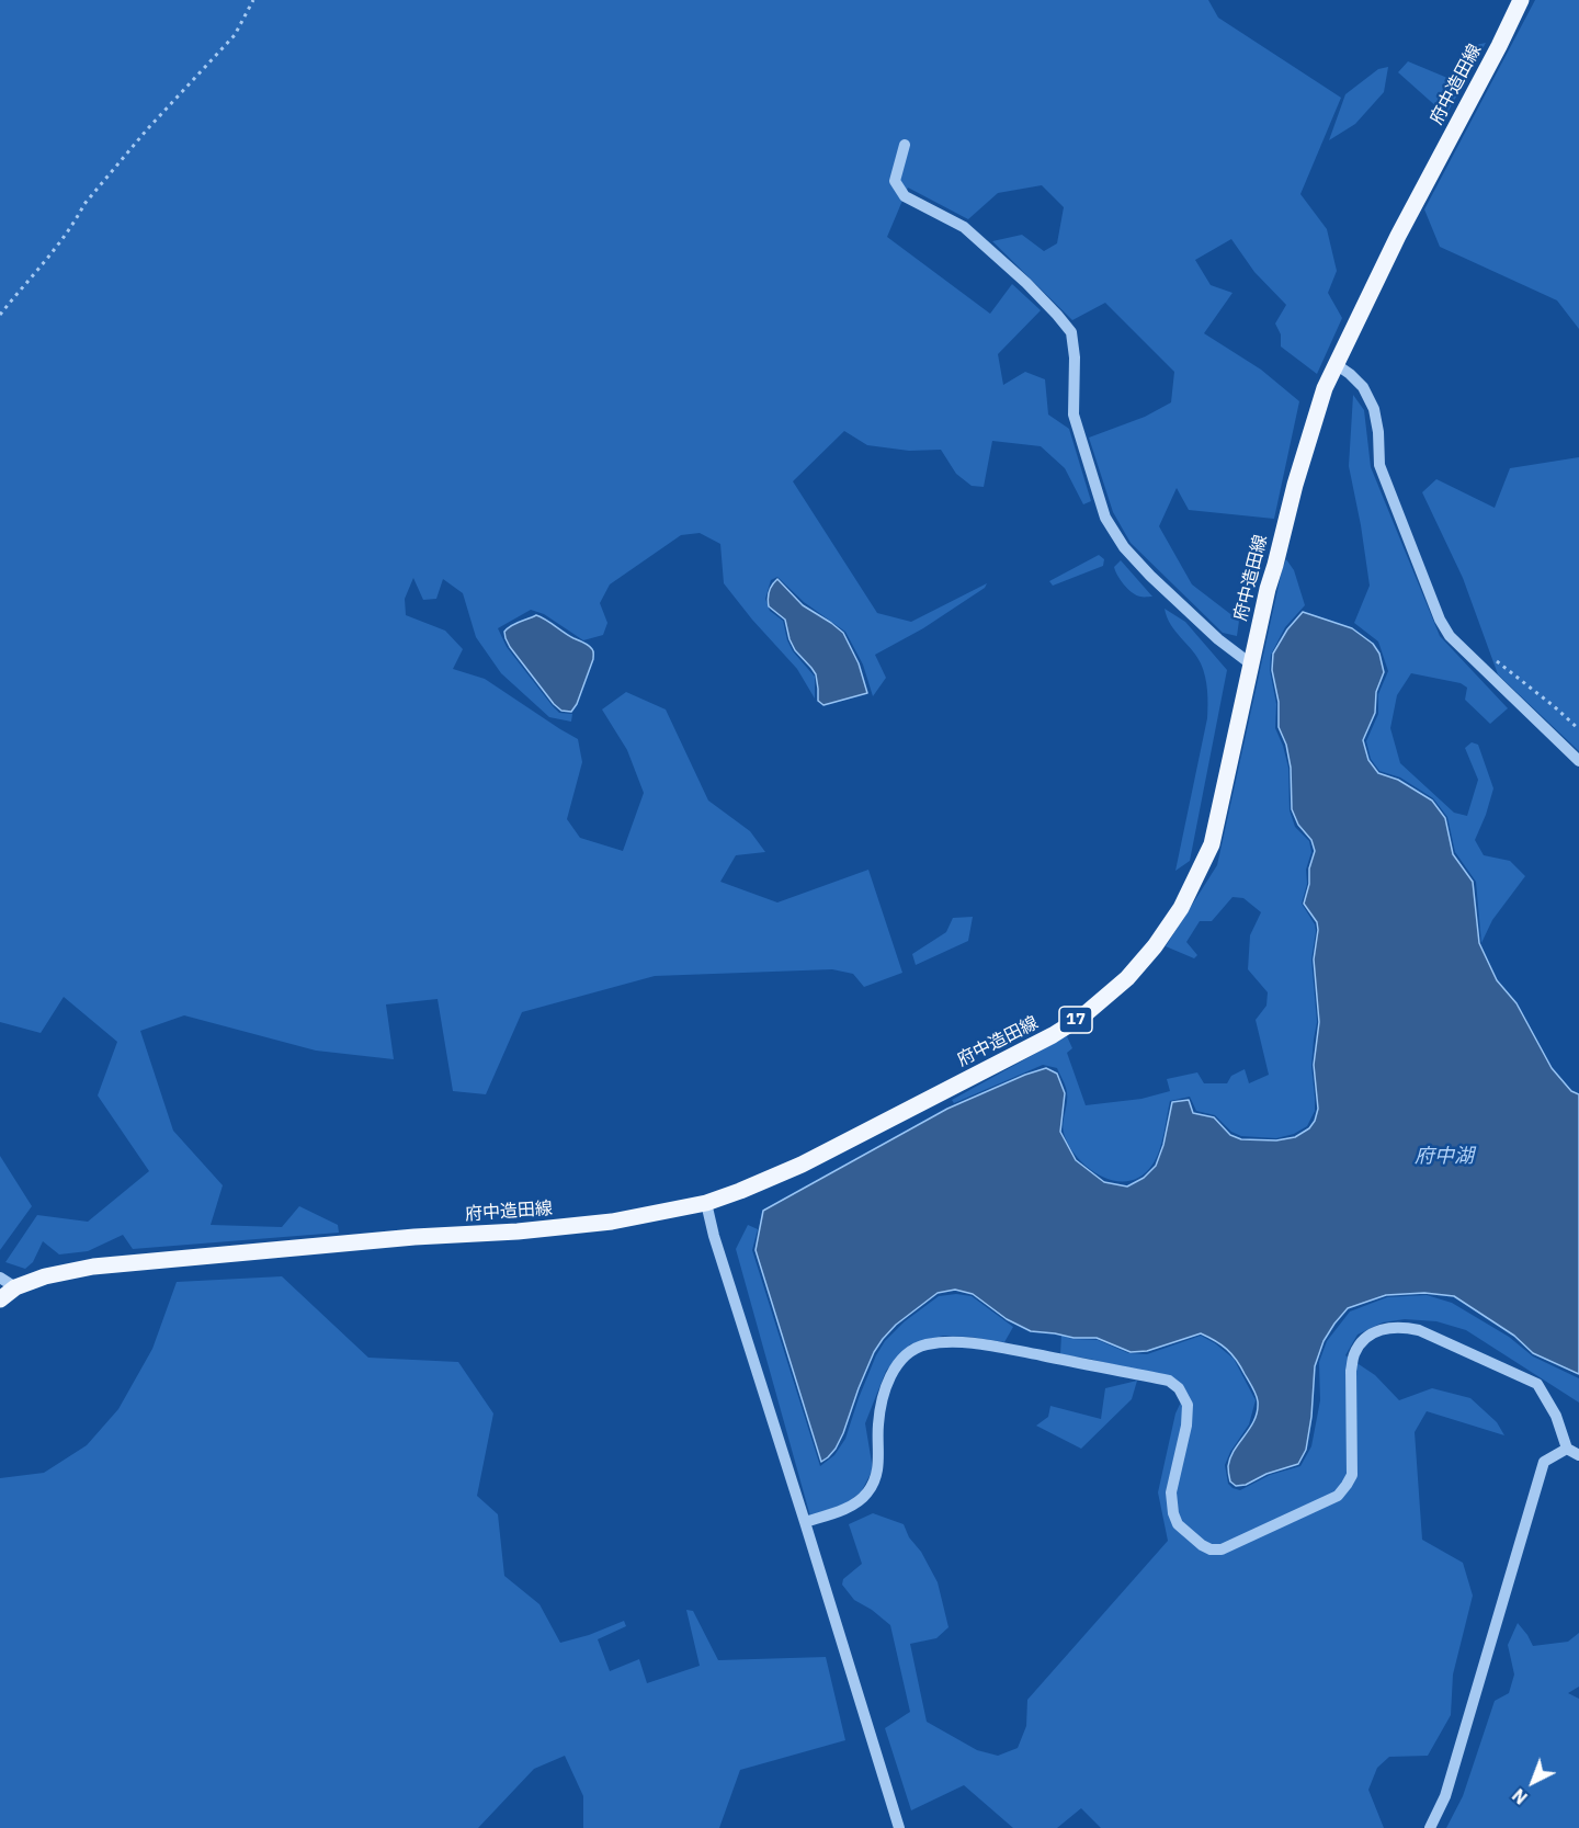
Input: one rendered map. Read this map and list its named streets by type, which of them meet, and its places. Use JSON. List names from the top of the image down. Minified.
{"streets":{"main road":["府中造田線","17"]},"water":["府中湖"],"north":"bottom left"}
